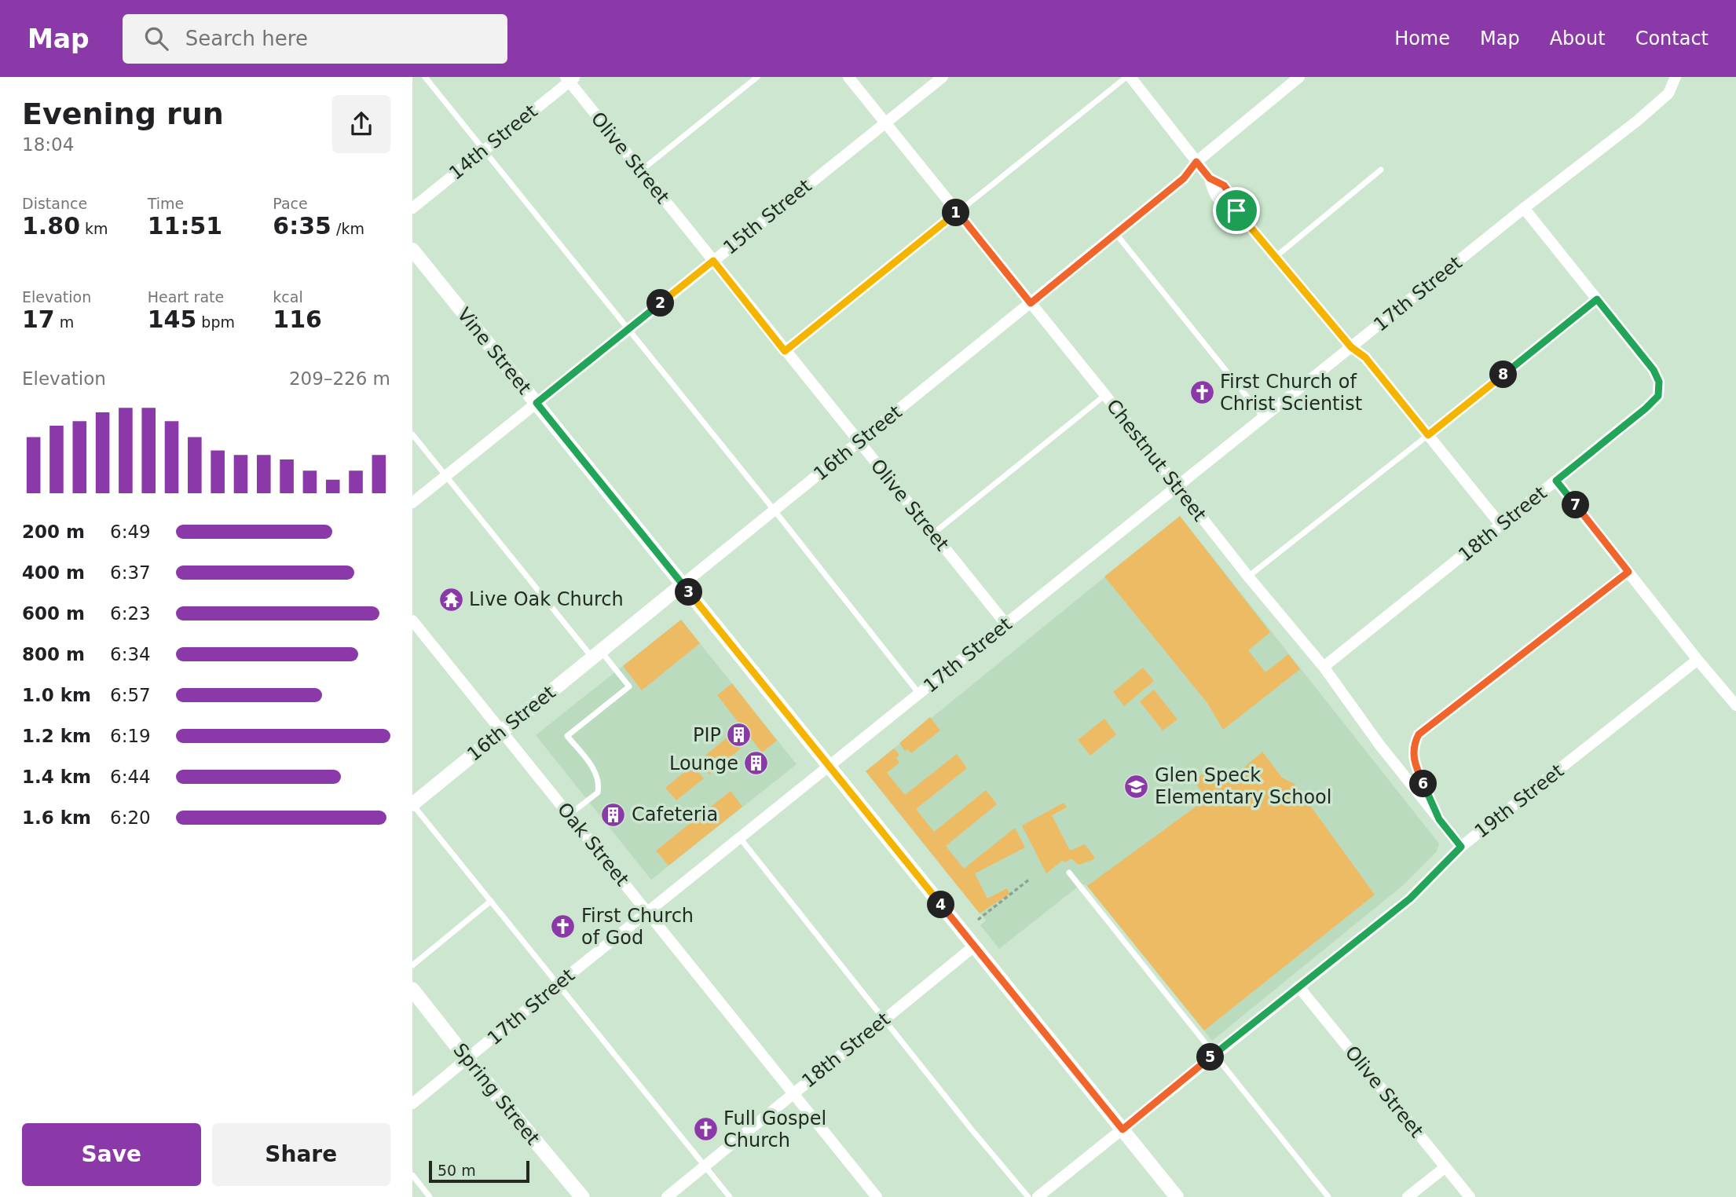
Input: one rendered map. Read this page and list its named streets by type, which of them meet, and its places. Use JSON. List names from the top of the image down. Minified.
{"streets":{"main road":["Spring Street"],"street":["14th Street","Olive Street","15th Street","17th Street","Vine Street","16th Street","Chestnut Street","18th Street","19th Street","Oak Street"]},"crossings":[["14th Street","Olive Street"],["Olive Street","15th Street"],["Olive Street","17th Street"],["Olive Street","16th Street"],["Olive Street","19th Street"],["15th Street","Vine Street"],["15th Street","Chestnut Street"],["17th Street","Vine Street"],["17th Street","Chestnut Street"],["17th Street","Oak Street"],["17th Street","Spring Street"],["Vine Street","16th Street"],["Vine Street","18th Street"],["Vine Street","19th Street"],["16th Street","Chestnut Street"],["16th Street","Oak Street"],["Chestnut Street","18th Street"],["Chestnut Street","19th Street"],["18th Street","Oak Street"]],"places":{"church":["First Church of Christ Scientist","First Church of God","Full Gospel Church"],"temple":["Live Oak Church"],"building":["PIP","Lounge","Cafeteria"],"school or university":["Glen Speck Elementary School"]},"scale_bar":"50 m","page":{"header":"Map","search":"Search here","nav":["Home","Map","About","Contact"],"heading":["Evening run","18:04"],"stats":[["Distance","1.80 km"],["Time","11:51"],["Pace","6:35 /km"],["Elevation","17 m"],["Heart rate","145 bpm"],["kcal","116"]],"pins":["1","2","8","7","3","6","4","5"],"chart":["Elevation","209–226 m"],"list":[{"name":"200 m","note":"6:49"},{"name":"400 m","note":"6:37"},{"name":"600 m","note":"6:23"},{"name":"800 m","note":"6:34"},{"name":"1.0 km","note":"6:57"},{"name":"1.2 km","note":"6:19"},{"name":"1.4 km","note":"6:44"},{"name":"1.6 km","note":"6:20"}],"buttons":["Save","Share"],"scale":"50 m"}}
